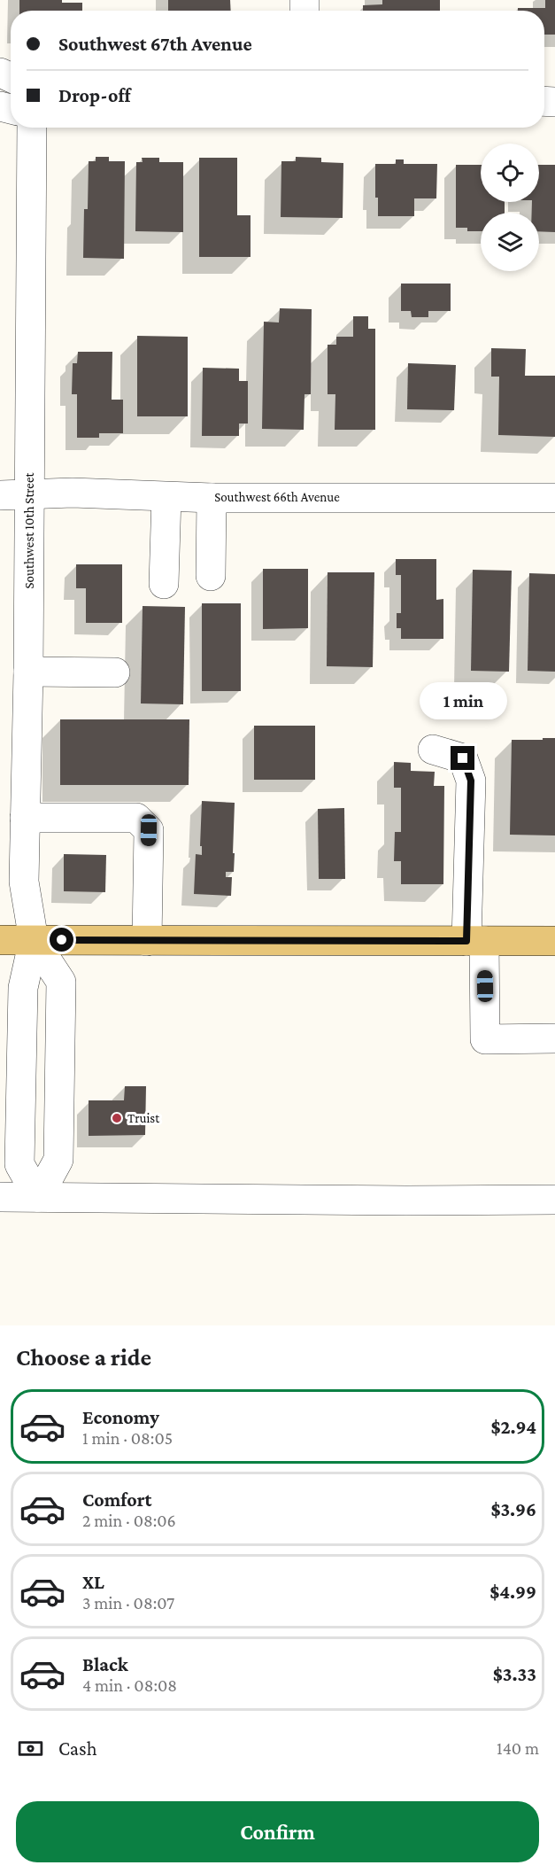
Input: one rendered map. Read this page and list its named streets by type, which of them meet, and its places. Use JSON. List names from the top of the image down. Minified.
{"streets":{"street":["Southwest 66th Avenue","Southwest 10th Street"]},"crossings":[["Southwest 66th Avenue","Southwest 10th Street"]],"places":["Truist"],"page":{"banner":["Southwest 67th Avenue","Drop-off"],"bubble":"1 min","heading":"Choose a ride","list":[{"name":"Economy","note":"1 min · 08:05","value":"$2.94"},{"name":"Comfort","note":"2 min · 08:06","value":"$3.96"},{"name":"XL","note":"3 min · 08:07","value":"$4.99"},{"name":"Black","note":"4 min · 08:08","value":"$3.33"}],"pay":["Cash","140 m"],"buttons":"Confirm"}}
